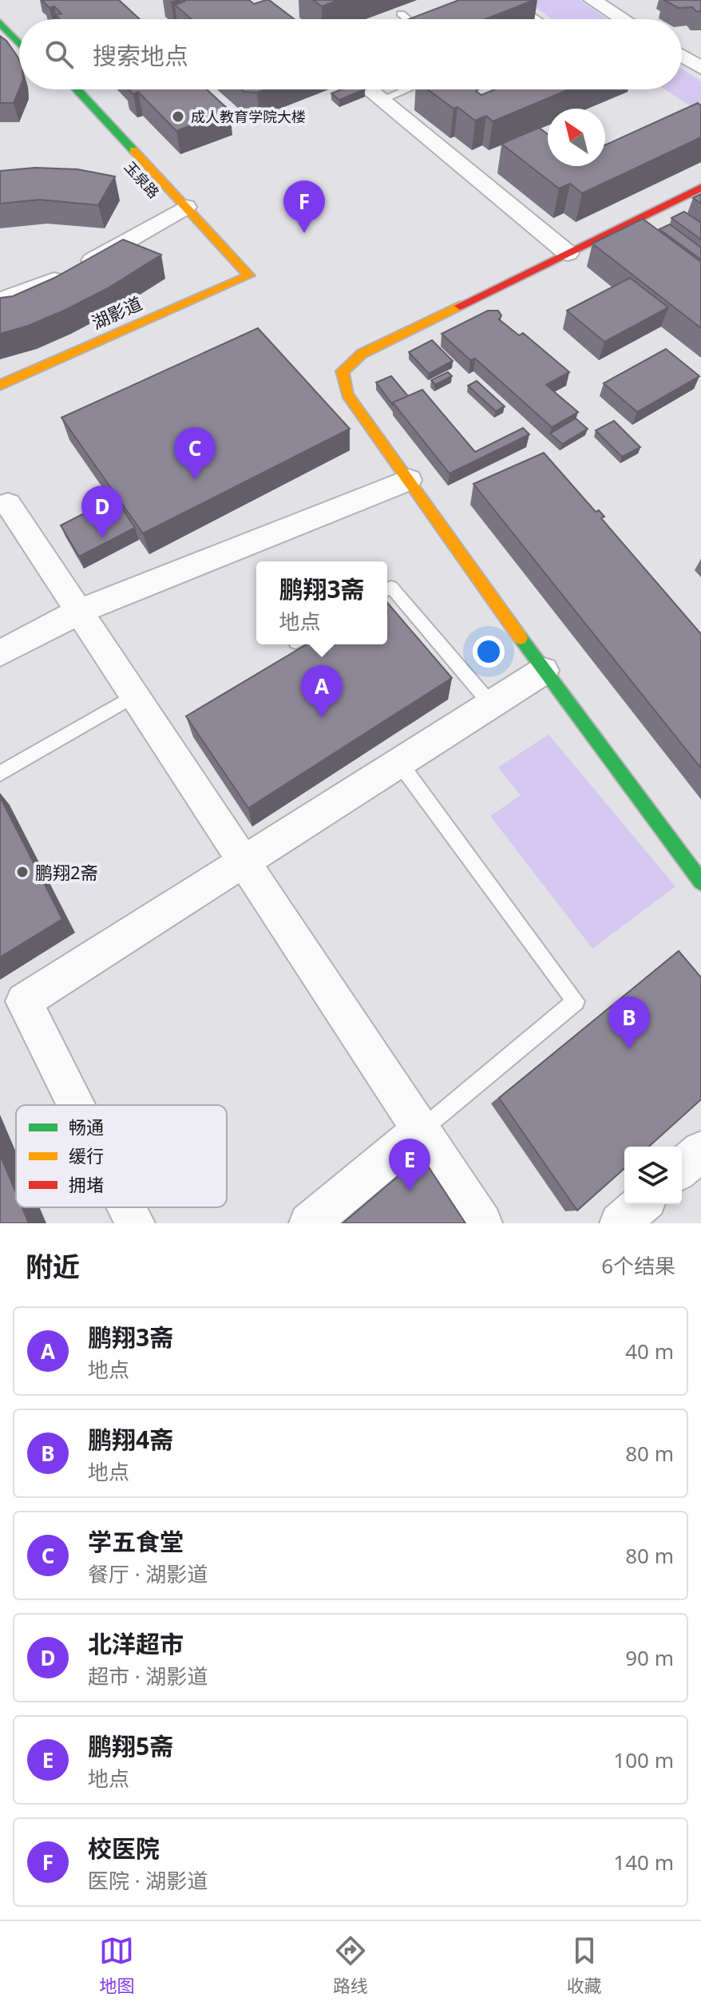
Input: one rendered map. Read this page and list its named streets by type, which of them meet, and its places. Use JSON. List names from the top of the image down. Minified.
{"streets":{"street":["玉泉路","湖影道"]},"crossings":[["玉泉路","湖影道"]],"places":["成人教育学院大楼","鹏翔2斋"],"legend":["畅通","缓行","拥堵"],"north":"top left","page":{"search":"搜索地点","pins":["F","C","D","A","B","E"],"popup":["鹏翔3斋","地点"],"heading":["附近","6个结果"],"list":[{"mark":"A","name":"鹏翔3斋","note":"地点","value":"40 m"},{"mark":"B","name":"鹏翔4斋","note":"地点","value":"80 m"},{"mark":"C","name":"学五食堂","note":"餐厅 · 湖影道","value":"80 m"},{"mark":"D","name":"北洋超市","note":"超市 · 湖影道","value":"90 m"},{"mark":"E","name":"鹏翔5斋","note":"地点","value":"100 m"},{"mark":"F","name":"校医院","note":"医院 · 湖影道","value":"140 m"}],"nav":["地图","路线","收藏"]}}
